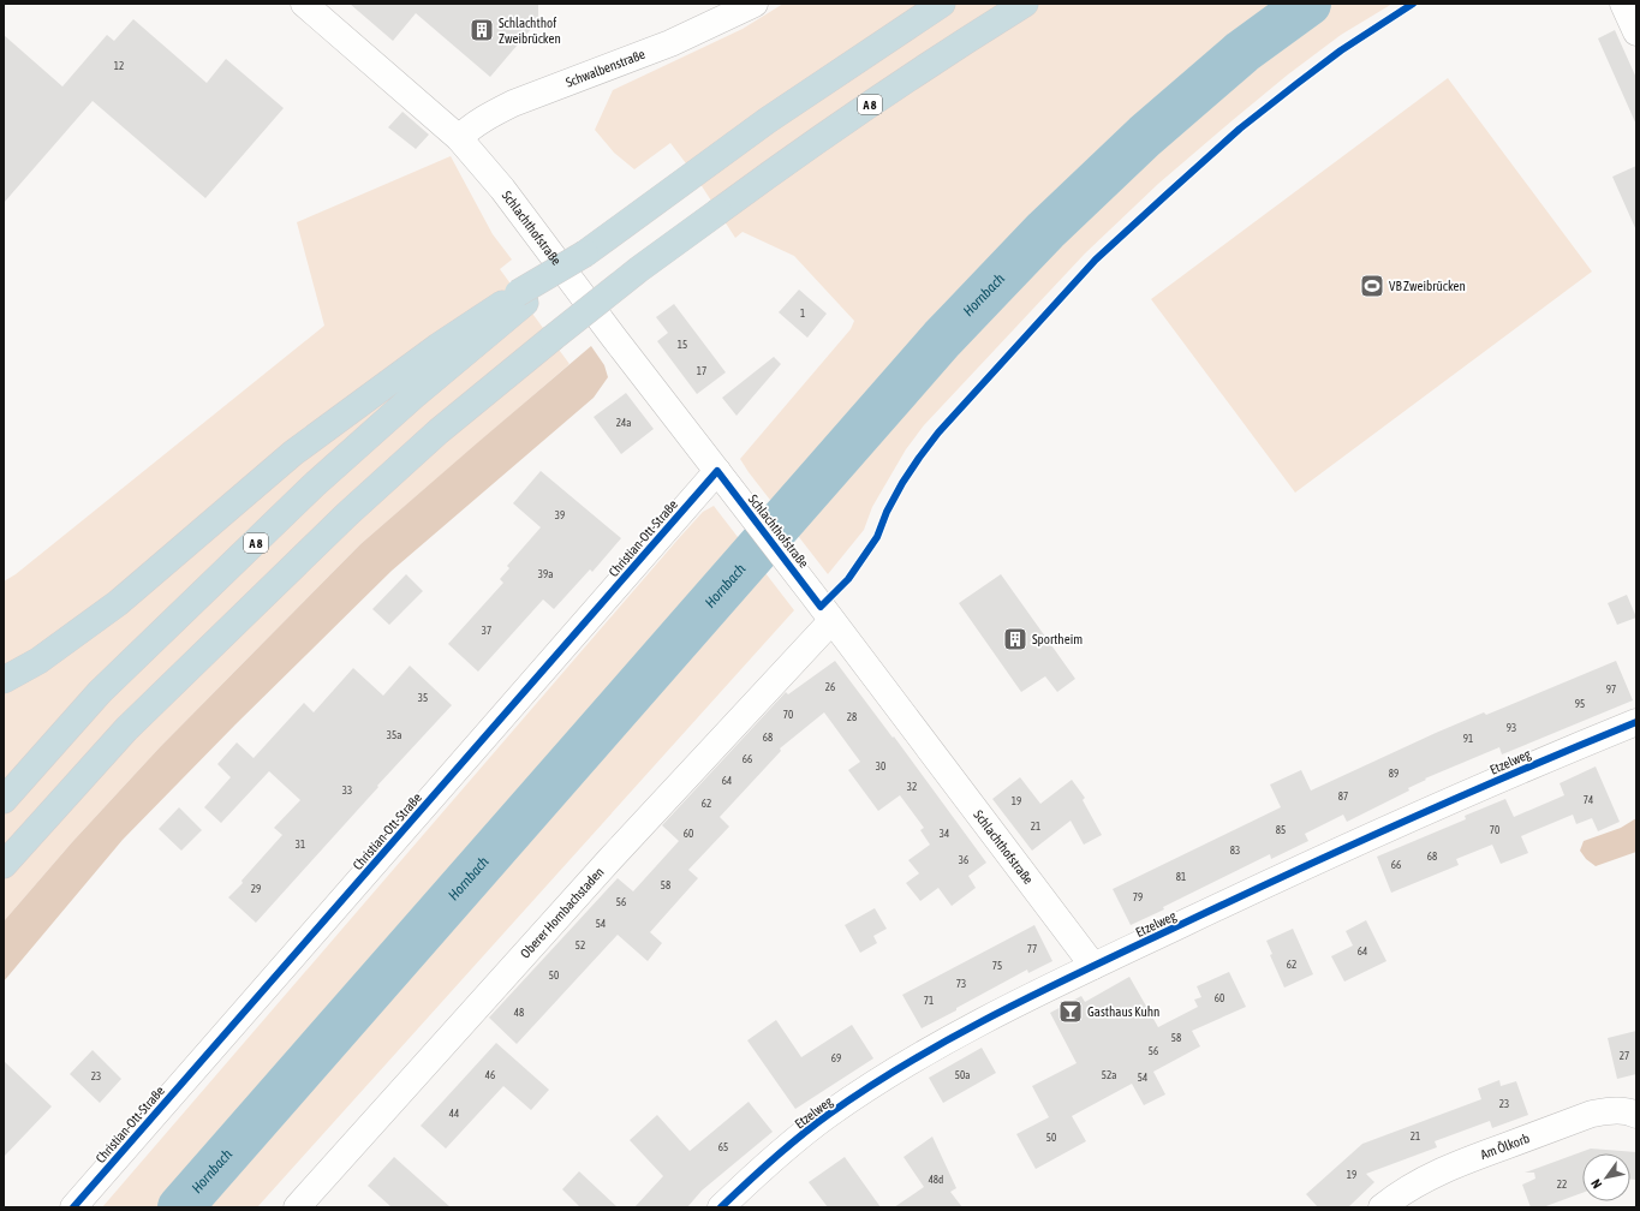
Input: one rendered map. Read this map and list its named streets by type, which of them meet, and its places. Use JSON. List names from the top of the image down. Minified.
{"streets":{"highway":["A 8"],"street":["Schwalbenstraße","Schlachthofstraße","Christian-Ott-Straße","Etzelweg","Oberer Hornbachstaden","Am Ölkorb"]},"crossings":[["Schwalbenstraße","Schlachthofstraße"],["Schlachthofstraße","Christian-Ott-Straße"],["Schlachthofstraße","Etzelweg"],["Schlachthofstraße","Oberer Hornbachstaden"]],"water":["Hornbach"],"places":{"building":["Schlachthof Zweibrücken","Sportheim"],"sports":["VB Zweibrücken"],"bar":["Gasthaus Kuhn"]},"house_numbers":["12","1","15","17","24a","39","39a","37","26","97","35","95","70","28","93","35a","68","91","66","30","89","64","32","33","87","74","19","62","21","85","70","60","34","31","83","68","36","66","81","58","29","79","56","54","52","77","64","62","75","50","73","60","71","48","58","56","27","69","46","50a","52a","23","54","23","44","21","50","65","19","48d","22"],"north":"bottom left"}
